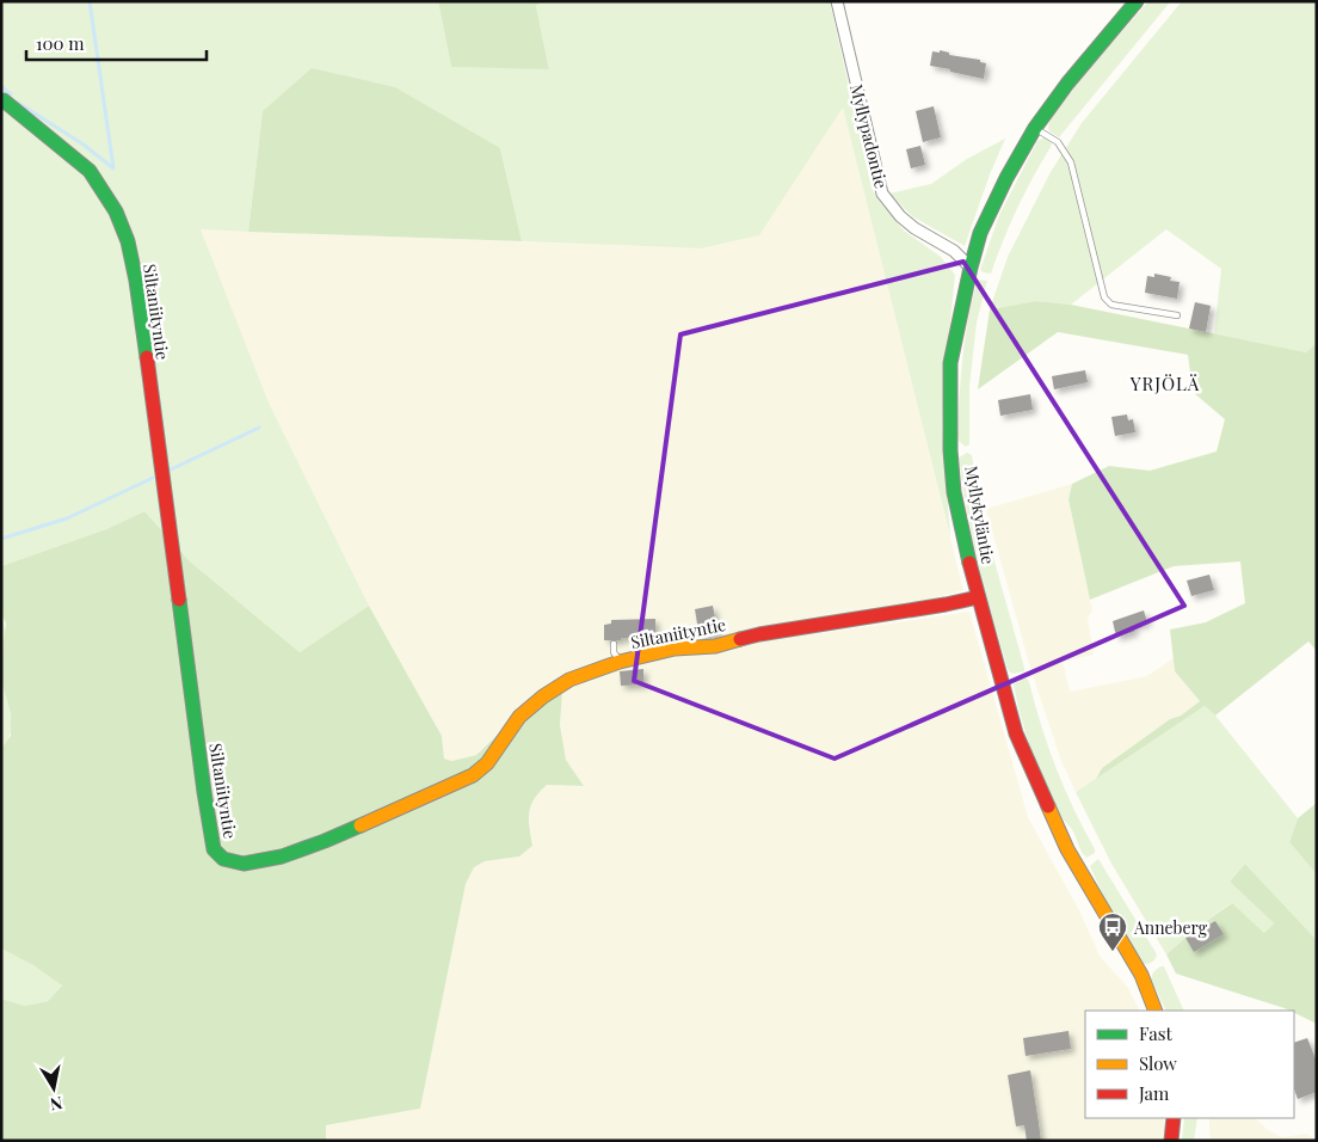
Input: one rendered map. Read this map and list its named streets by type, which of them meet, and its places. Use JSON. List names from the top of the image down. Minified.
{"streets":{"street":["Myllypadontie","Siltaniityntie","Myllykyläntie"]},"crossings":[["Myllypadontie","Myllykyläntie"],["Siltaniityntie","Myllykyläntie"]],"districts":["YRJÖLÄ"],"places":{"bus stop":["Anneberg"]},"legend":["Fast","Slow","Jam"],"scale_bar":"100 m","north":"bottom"}
